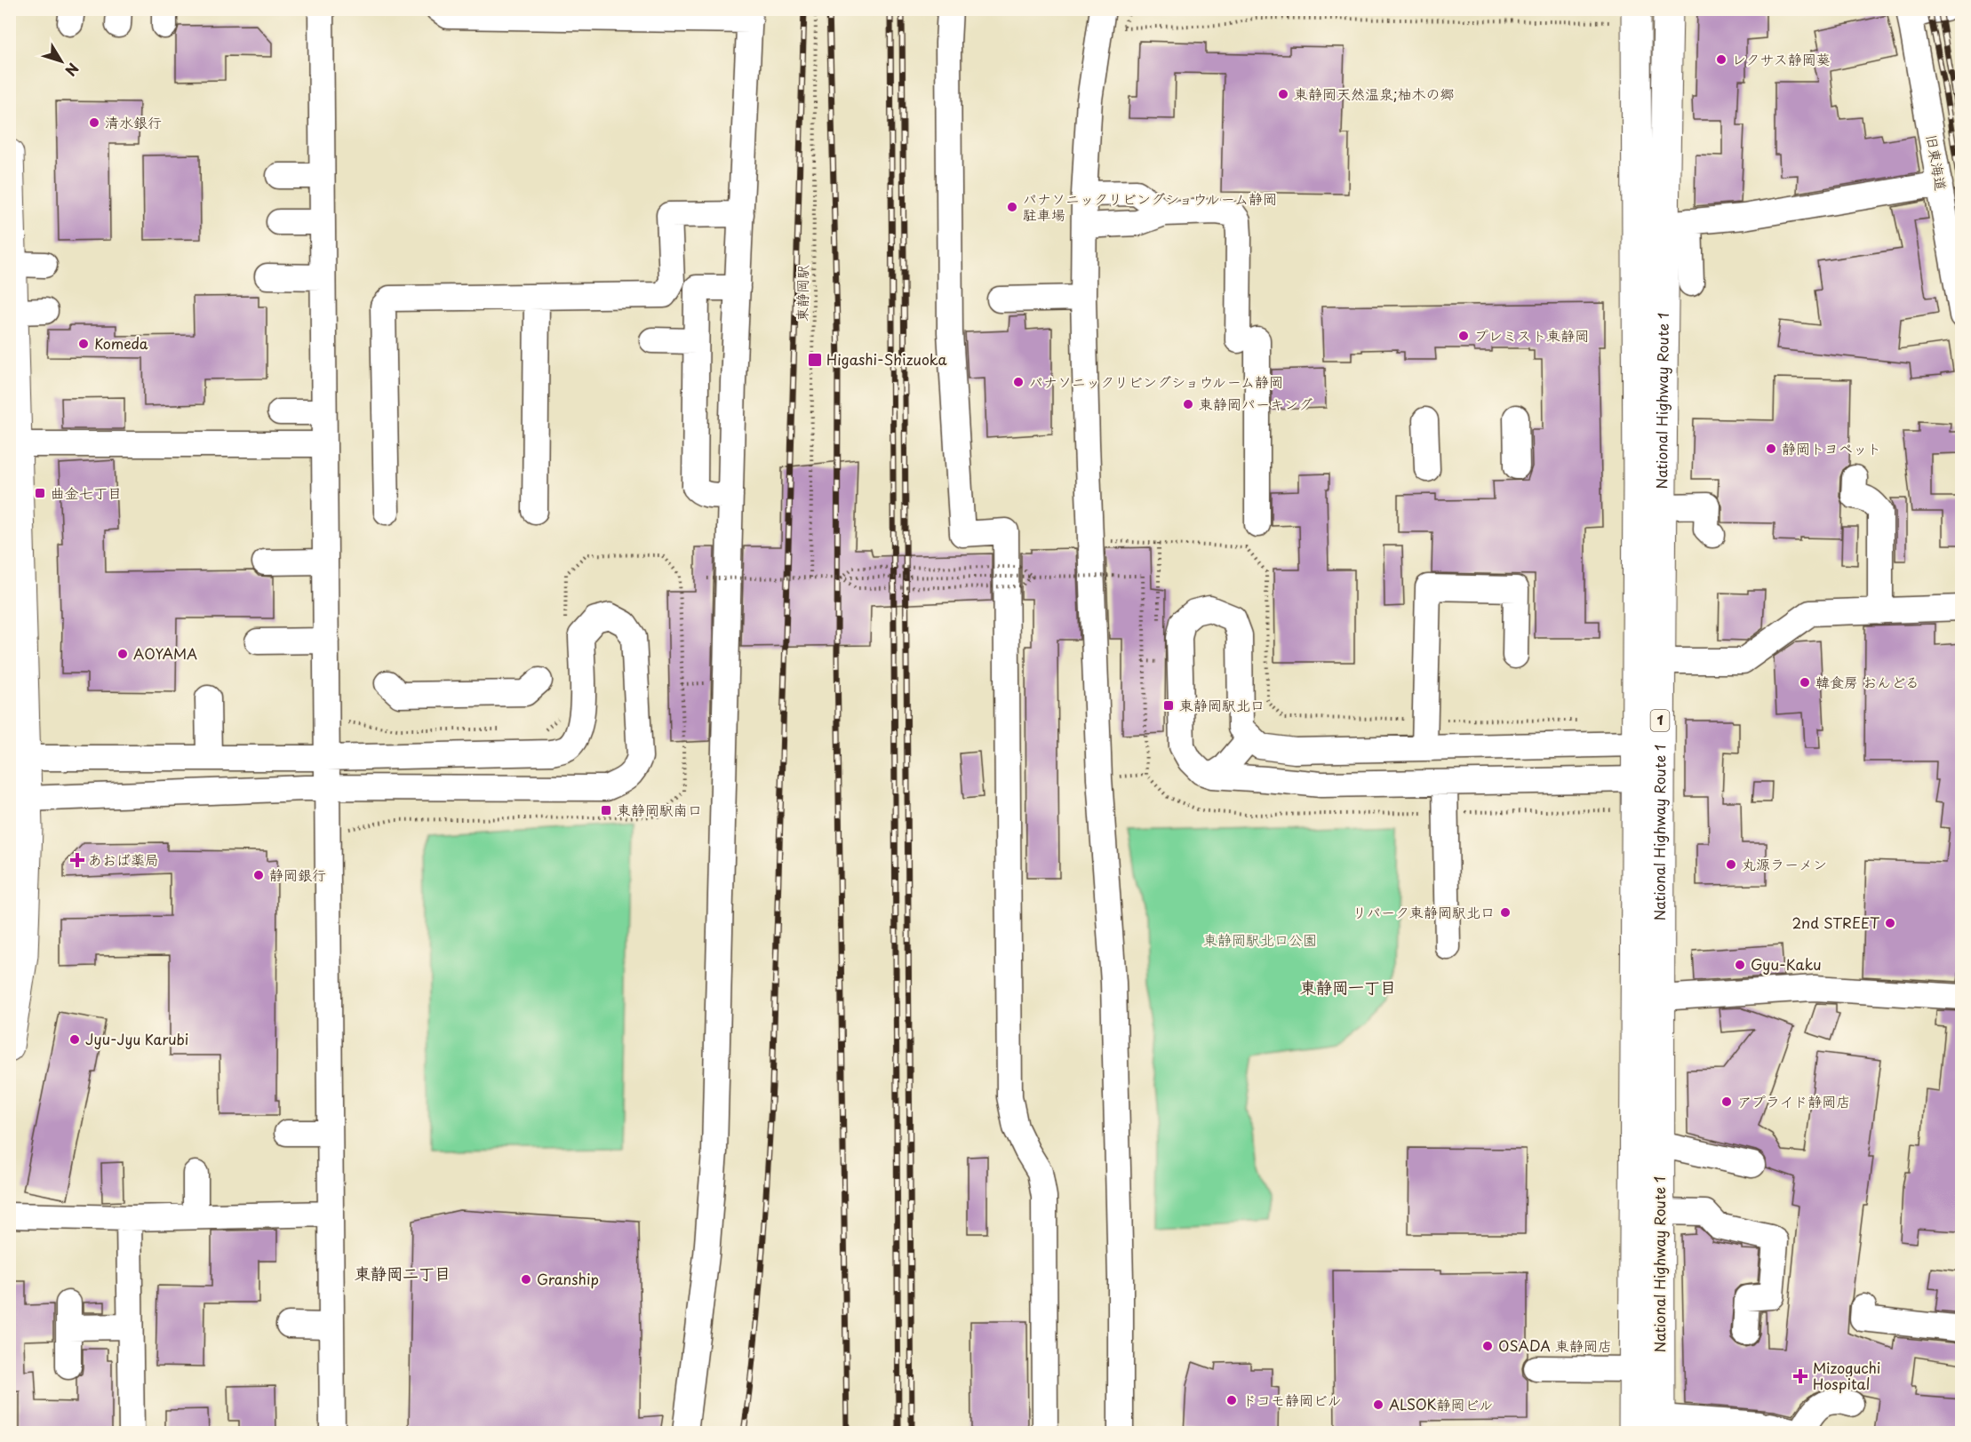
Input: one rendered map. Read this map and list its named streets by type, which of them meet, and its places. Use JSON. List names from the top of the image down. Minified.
{"streets":{"main road":["National Highway Route 1","1"],"street":["旧東海道"],"path":["東静岡駅"]},"districts":["東静岡一丁目","東静岡二丁目"],"parks":["東静岡駅北口公園"],"places":{"other":["レクサス静岡葵","東静岡天然温泉;柚木の郷","清水銀行","パナソニックリビングショウルーム静岡 駐車場","プレミスト東静岡","Komeda","パナソニックリビングショウルーム静岡","東静岡パーキング","静岡トヨペット","AOYAMA","韓食房 おんどる","丸源ラーメン","静岡銀行","リパーク東静岡駅北口","2nd STREET","Gyu-Kaku","Jyu-Jyu Karubi","アプライド静岡店","Granship","OSADA 東静岡店","ドコモ静岡ビル","ALSOK静岡ビル"],"transit":["Higashi-Shizuoka","曲金七丁目","東静岡駅北口","東静岡駅南口"],"health":["あおば薬局","Mizoguchi Hospital"]},"north":"bottom right"}
